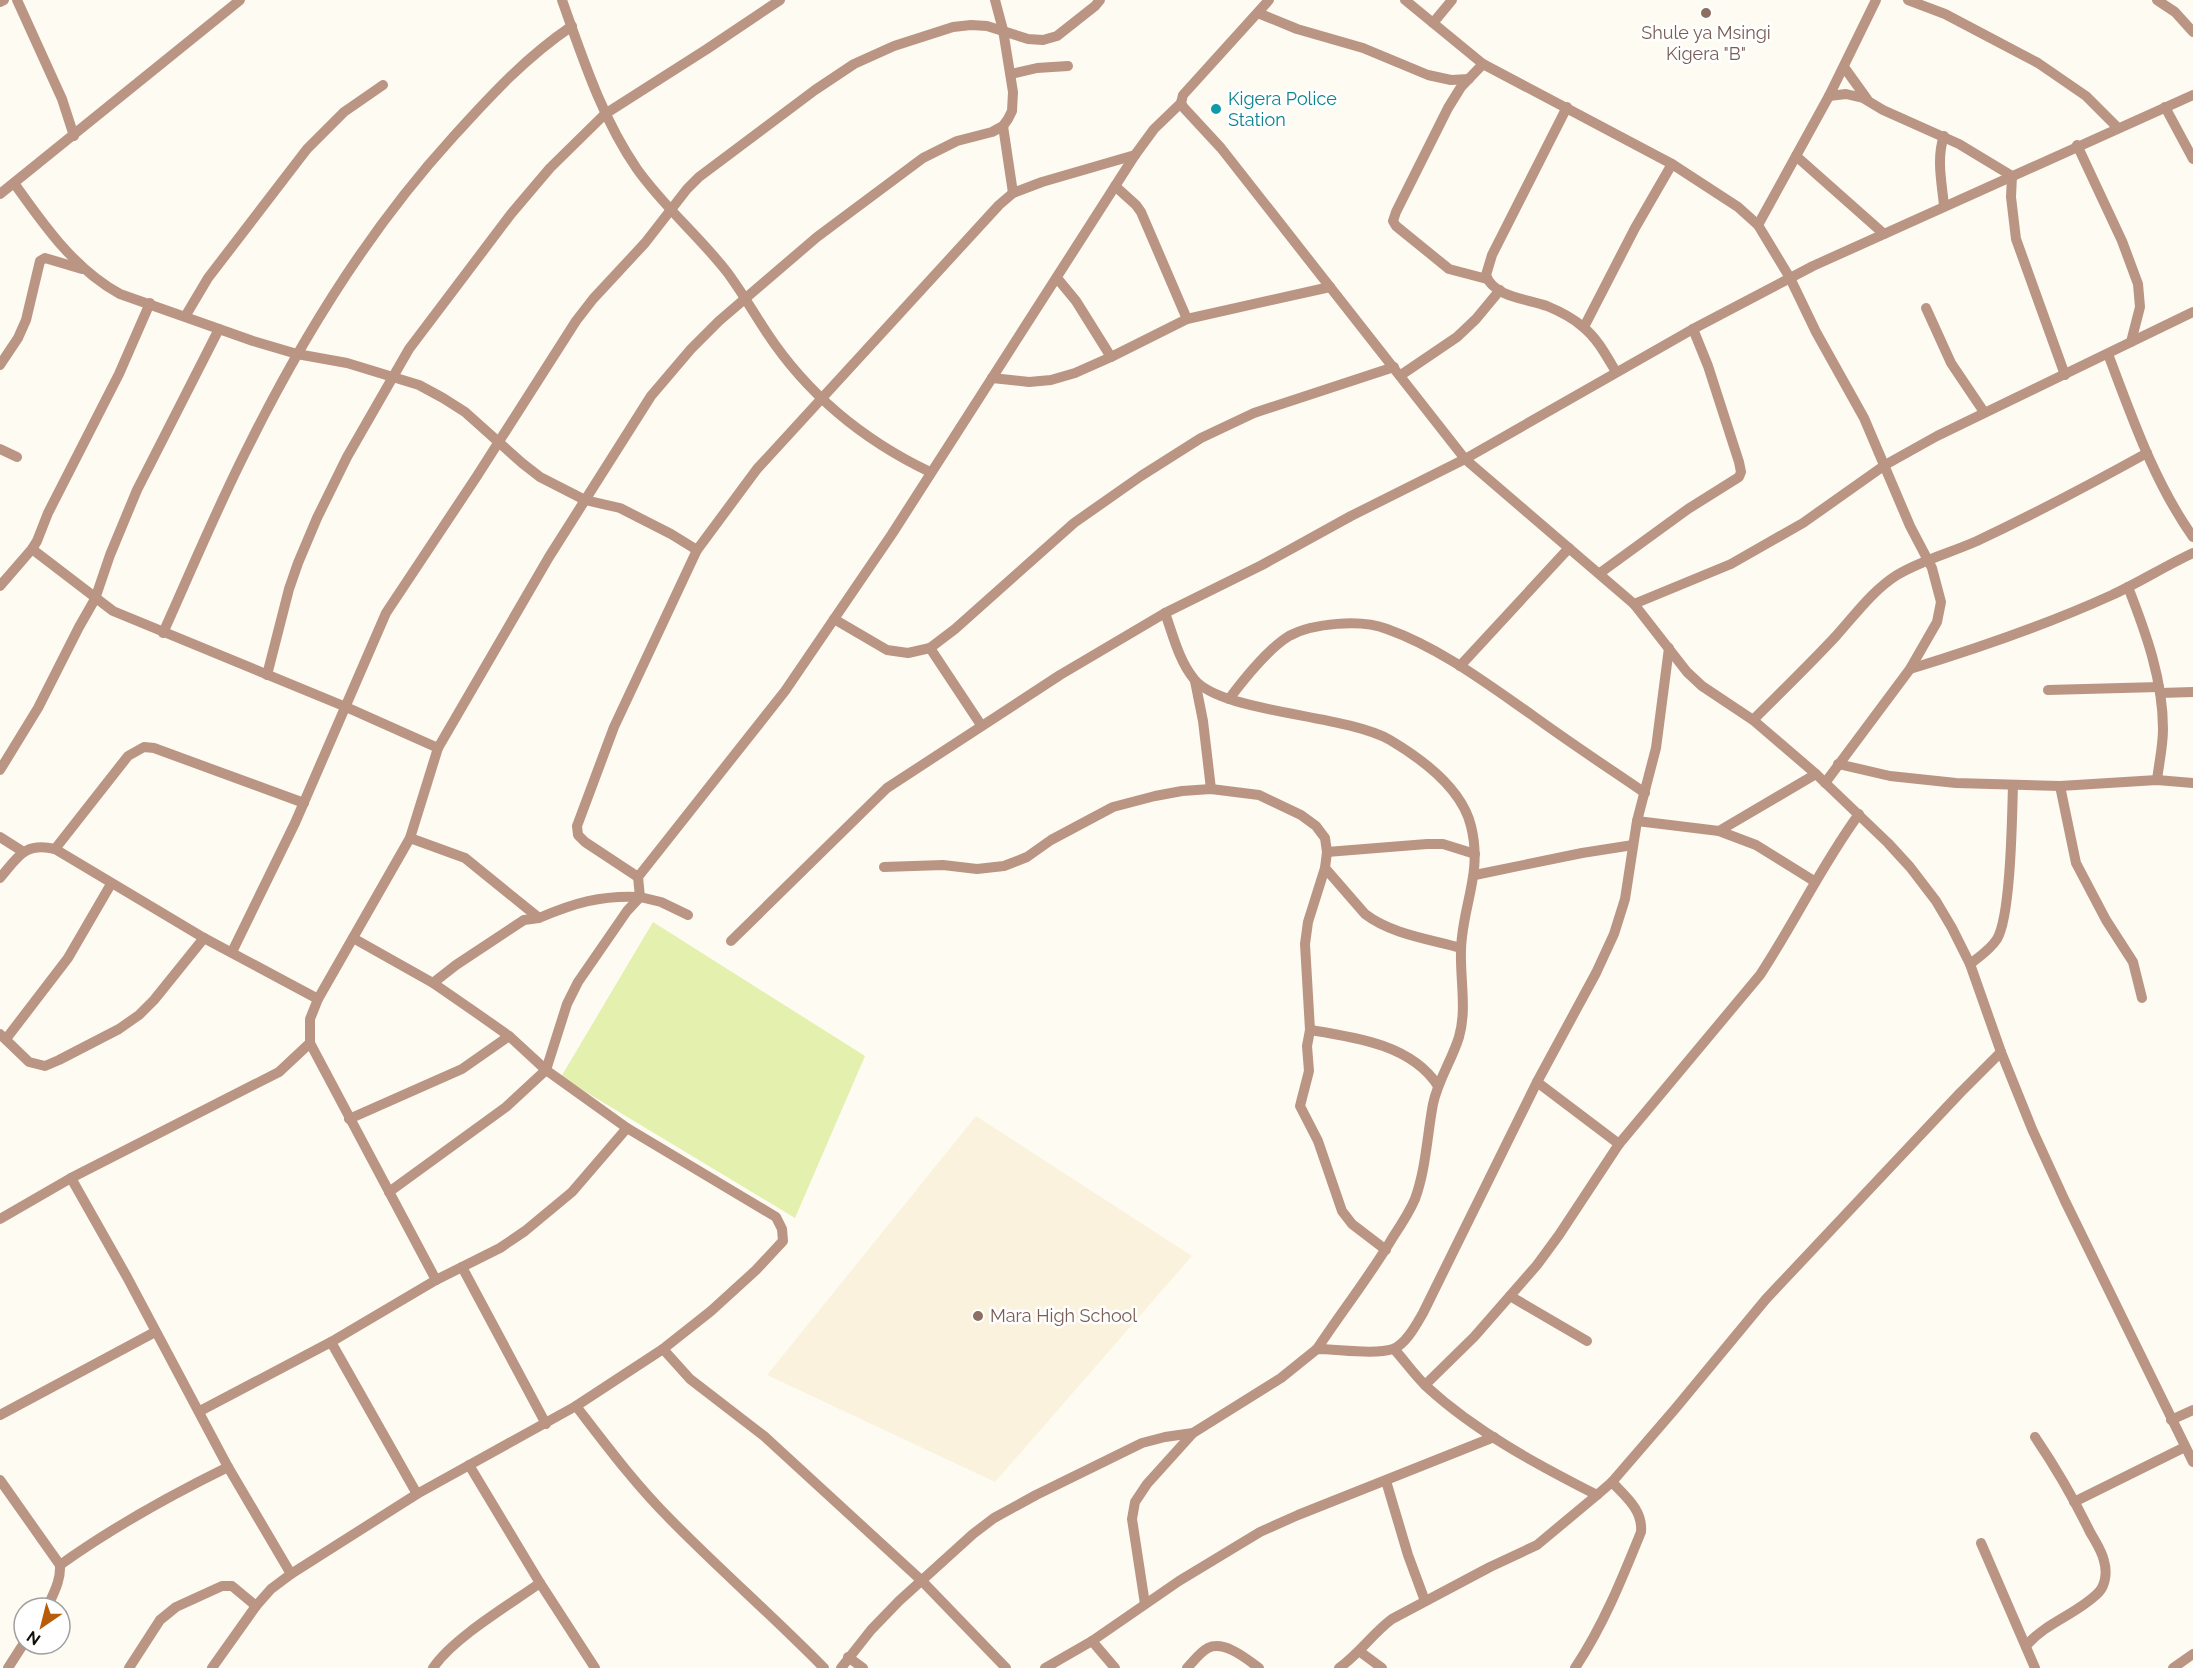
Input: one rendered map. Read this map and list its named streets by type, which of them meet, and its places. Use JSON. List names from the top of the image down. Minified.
{"places":["Shule ya Msingi Kigera \"B\"","Kigera Police Station","Mara High School"],"north":"bottom left"}
